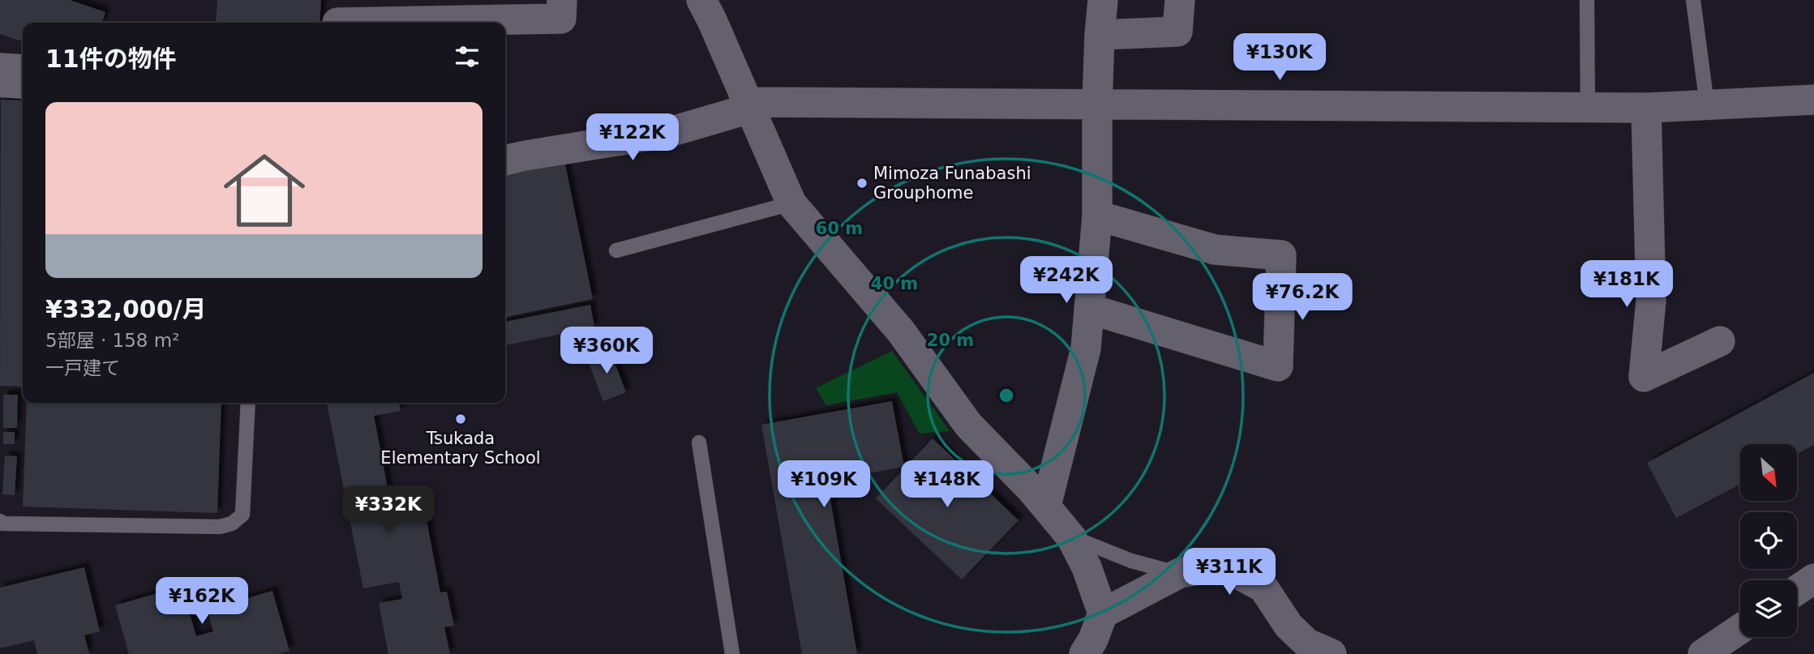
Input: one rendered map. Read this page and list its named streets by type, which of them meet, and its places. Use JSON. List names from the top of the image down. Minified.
{"places":["Mimoza Funabashi Grouphome","Tsukada Elementary School"],"north":"bottom right","page":{"heading":"11件の物件","price":["¥130K","¥122K","¥242K","¥181K","¥76.2K","¥360K","¥109K","¥148K","¥332K","¥311K","¥162K"],"list":[{"name":"¥332,000/月","note":"5部屋 · 158 m² · 一戸建て"}]},"rings":["60 m","40 m","20 m"]}
